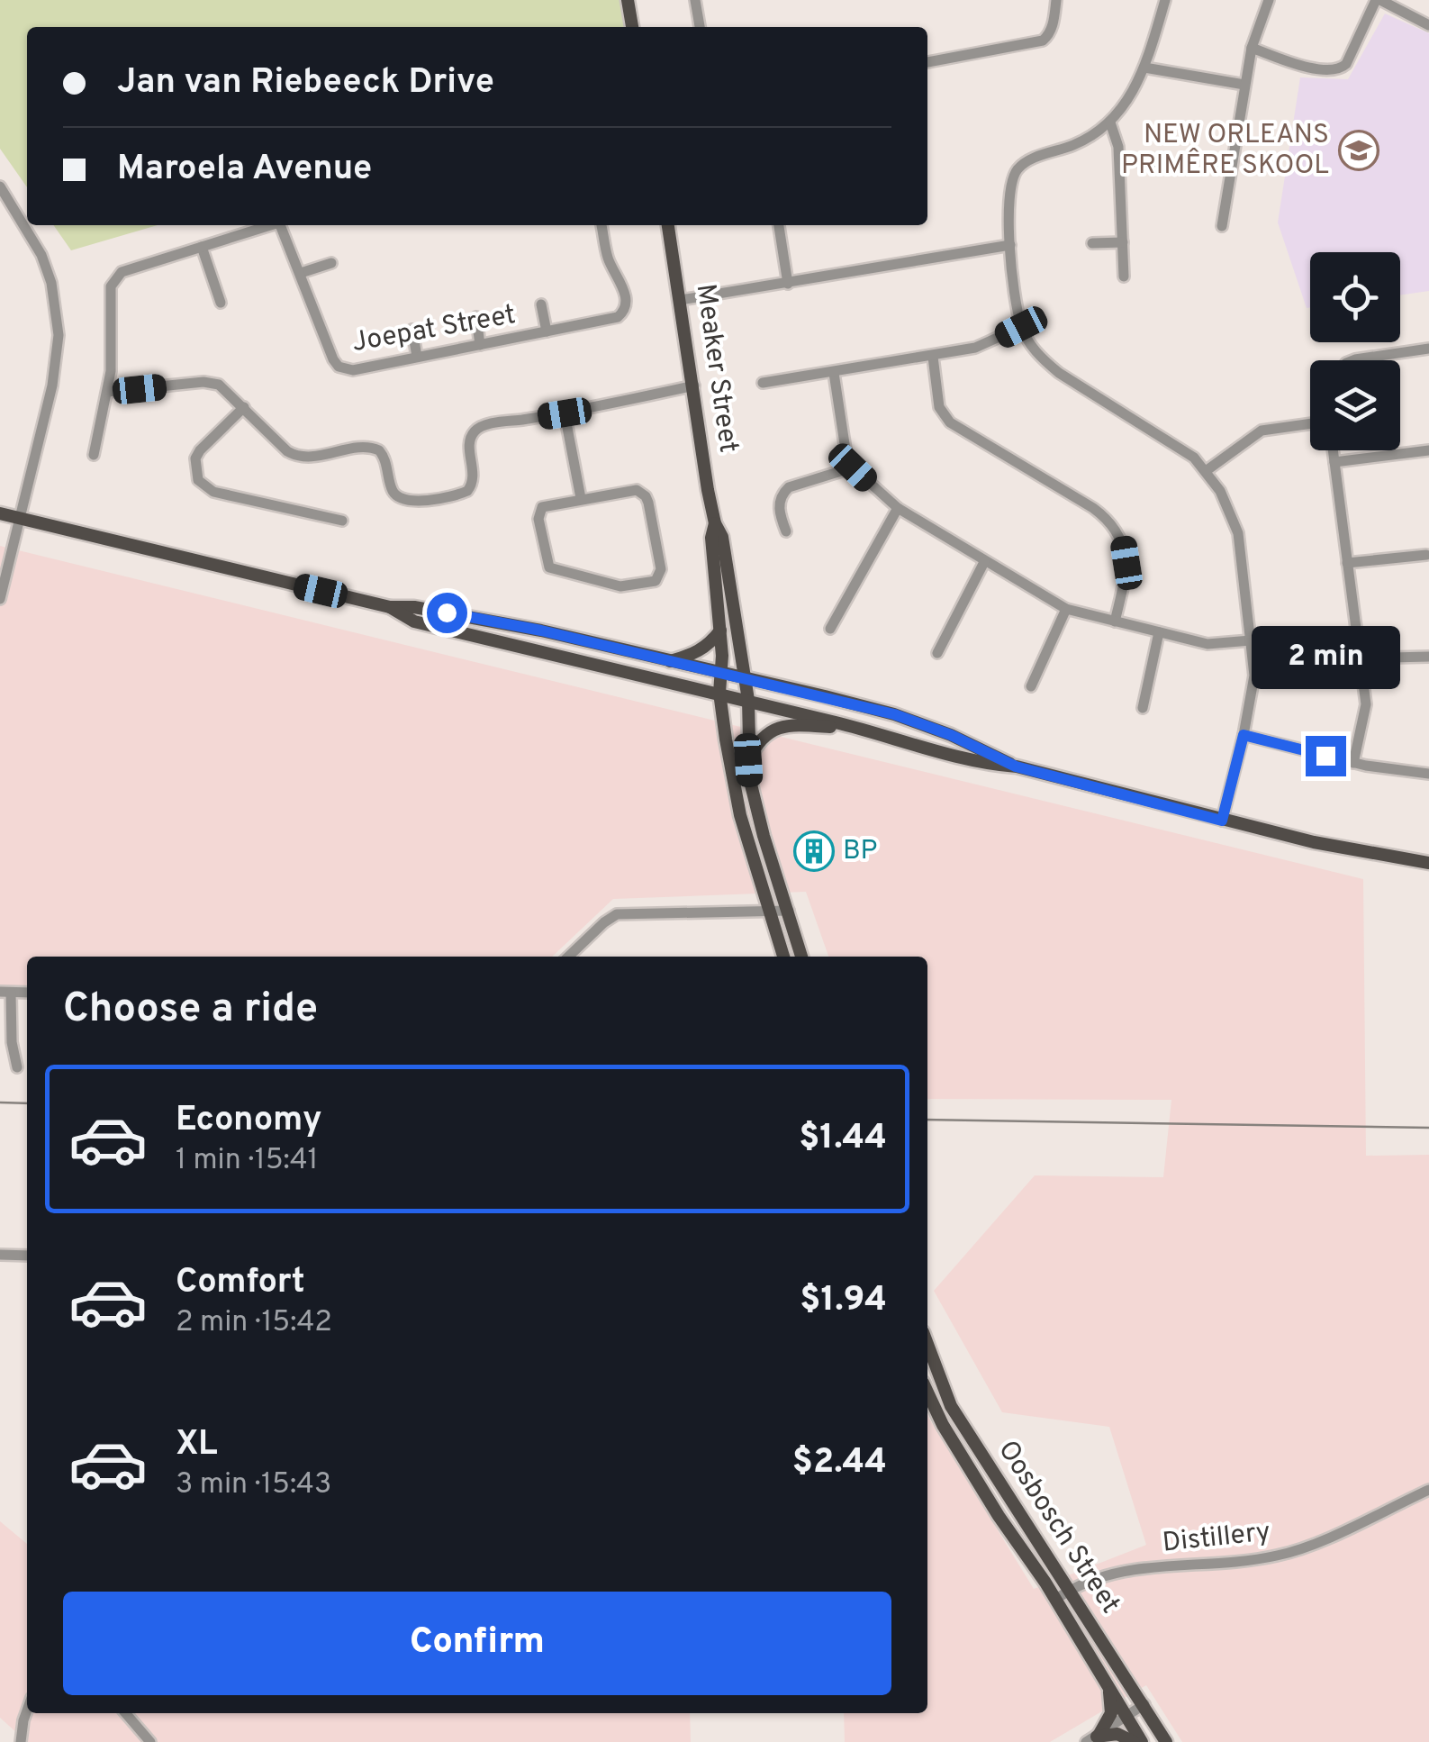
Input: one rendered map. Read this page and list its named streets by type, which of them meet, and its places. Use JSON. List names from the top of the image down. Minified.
{"streets":{"main road":["Meaker Street","Oosbosch Street"],"street":["Joepat Street","Distillery"]},"crossings":[["Oosbosch Street","Distillery"]],"places":{"school or university":["NEW ORLEANS PRIMÊRE SKOOL"],"building":["BP"]},"page":{"banner":["Jan van Riebeeck Drive","Maroela Avenue"],"bubble":"2 min","heading":"Choose a ride","list":[{"name":"Economy","note":"1 min · 15:41","value":"$1.44"},{"name":"Comfort","note":"2 min · 15:42","value":"$1.94"},{"name":"XL","note":"3 min · 15:43","value":"$2.44"}],"buttons":"Confirm"}}
